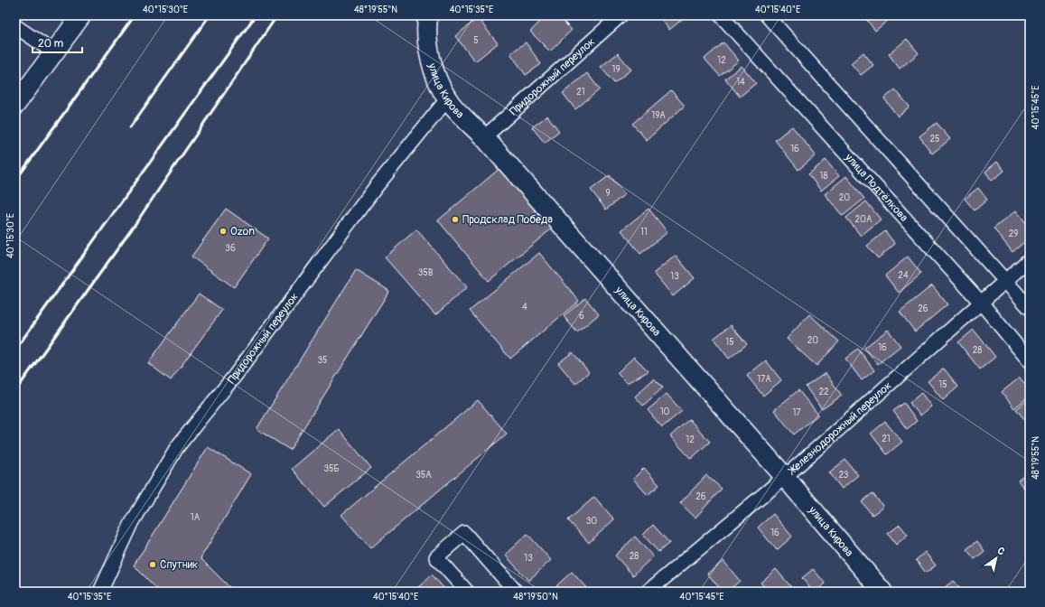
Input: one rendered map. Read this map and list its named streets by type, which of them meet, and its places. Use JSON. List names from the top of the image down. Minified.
{"streets":{"street":["Придорожный переулок","улица Кирова","улица Подтёлкова","Железнодорожный переулок"]},"crossings":[["Придорожный переулок","улица Кирова"],["улица Кирова","Железнодорожный переулок"],["улица Подтёлкова","Железнодорожный переулок"]],"places":["Продсклад Победа","Ozon","Спутник"],"house_numbers":["5","12","19","14","21","19А","25","16","18","9","20","20А","11","29","36","35В","24","13","4","26","6","20","15","16","28","35","17А","15","22","10","17","21","12","35Б","35А","23","26","1А","30","16","28","13"],"scale_bar":"20 m","north":"top right","coordinates":["40°15'30\"E","48°19'55\"N","40°15'35\"E","40°15'40\"E","40°15'45\"E","48°19'50\"N"]}
